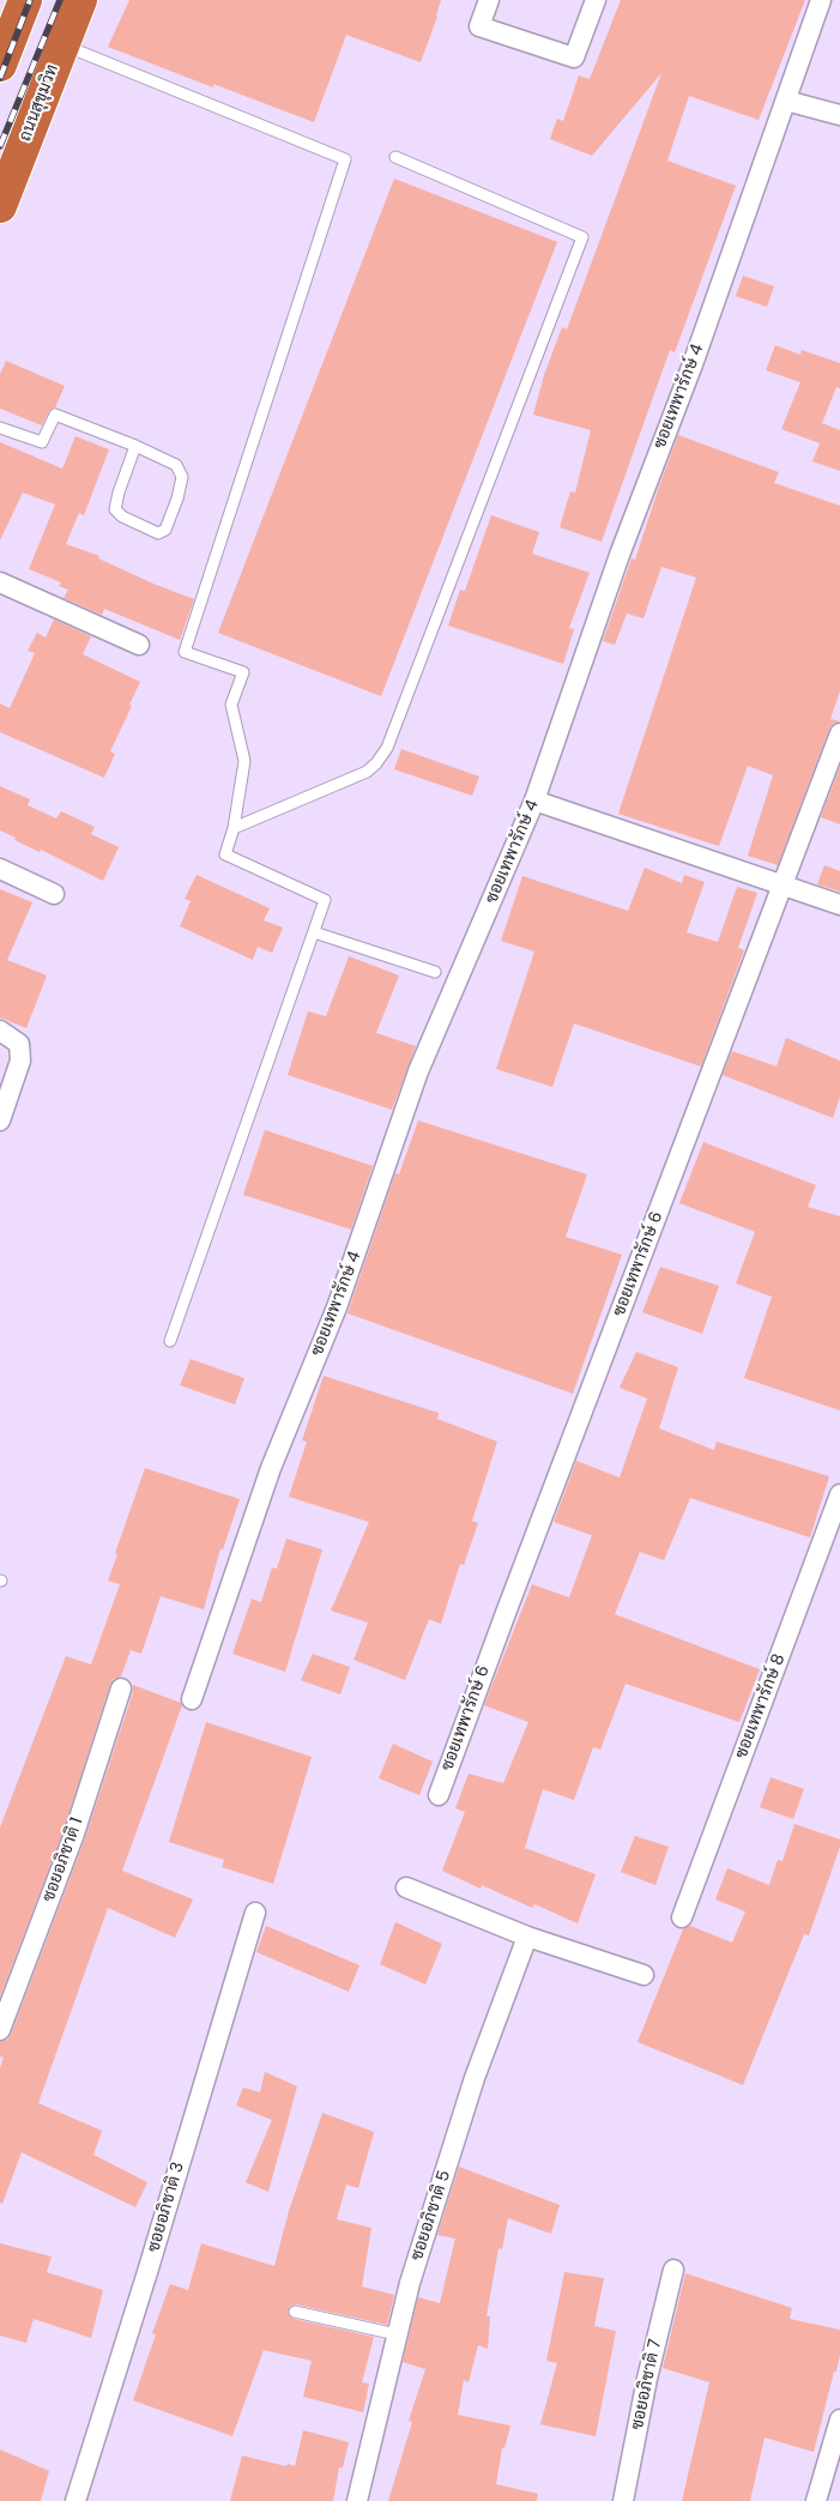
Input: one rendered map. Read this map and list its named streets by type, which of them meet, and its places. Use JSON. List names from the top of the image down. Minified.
{"streets":{"highway":["ถนนสุขุมวิท"],"street":["ซอยเทพารักษ์ 4","ซอยเทพารักษ์ 6","ซอยเทพารักษ์ 8","ซอยอภิชาติ 1","ซอยอภิชาติ 3","ซอยอภิชาติ 5","ซอยอภิชาติ 7"]}}
